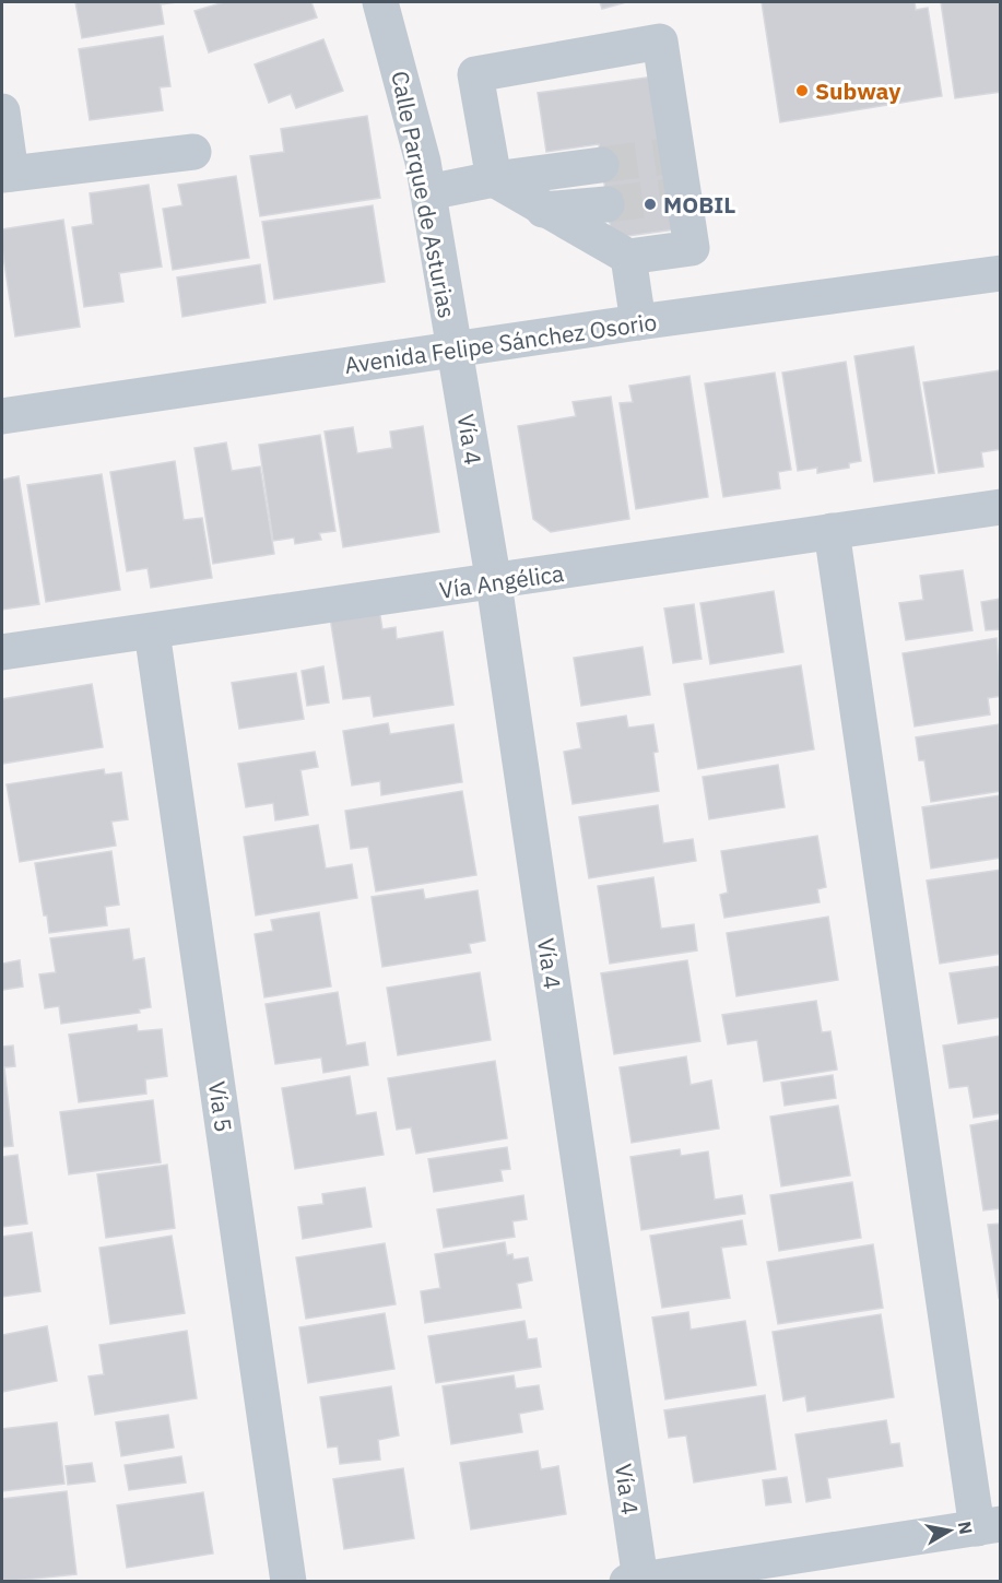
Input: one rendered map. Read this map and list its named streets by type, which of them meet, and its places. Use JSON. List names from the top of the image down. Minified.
{"streets":{"street":["Calle Parque de Asturias","Avenida Felipe Sánchez Osorio","Vía 4","Vía Angélica","Vía 5"]},"crossings":[["Calle Parque de Asturias","Avenida Felipe Sánchez Osorio"],["Calle Parque de Asturias","Vía 4"],["Avenida Felipe Sánchez Osorio","Vía 4"],["Vía 4","Vía Angélica"],["Vía Angélica","Vía 5"]],"places":["Subway","MOBIL"],"north":"right"}
